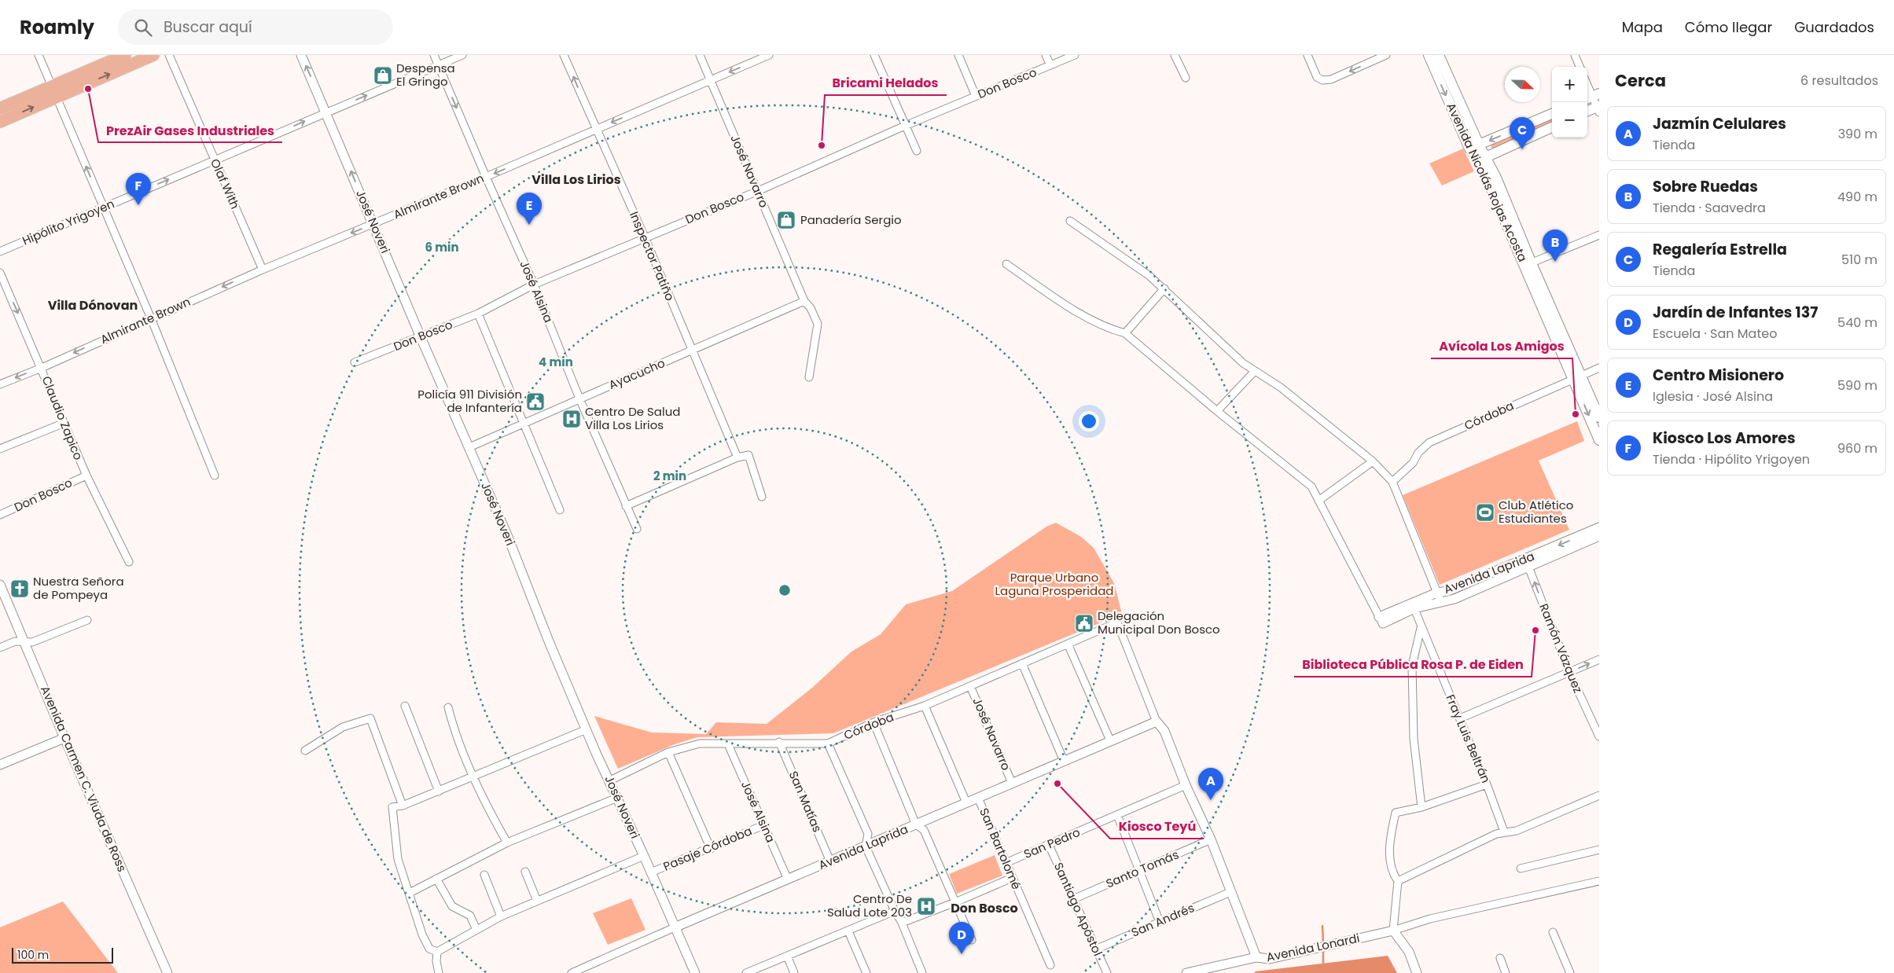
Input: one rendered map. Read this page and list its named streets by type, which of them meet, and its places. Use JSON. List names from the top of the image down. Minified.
{"streets":{"main road":["Avenida Nicolás Rojas Acosta"],"street":["Don Bosco","José Navarro","Olaf With","Almirante Brown","José Noveri","Hipólito Yrigoyen","Inspector Patiño","José Alsina","Ayacucho","Córdoba","Claudio Zapico","Avenida Laprida","Ramón Vázquez","Fray Luis Beltrán","Avenida Carmen C. Viuda de Ross","San Matías","San Pedro","Pasaje Córdoba","San Bartolomé","Santo Tomás","Santiago Apóstol","San Andrés","Avenida Lonardi"]},"crossings":[["Don Bosco","José Navarro"],["Don Bosco","José Noveri"],["Don Bosco","Inspector Patiño"],["Don Bosco","José Alsina"],["Don Bosco","Claudio Zapico"],["José Navarro","Almirante Brown"],["José Navarro","Ayacucho"],["José Navarro","Córdoba"],["José Navarro","Avenida Laprida"],["Avenida Nicolás Rojas Acosta","Córdoba"],["Olaf With","Almirante Brown"],["Olaf With","Hipólito Yrigoyen"],["Almirante Brown","José Noveri"],["Almirante Brown","Inspector Patiño"],["Almirante Brown","José Alsina"],["Almirante Brown","Claudio Zapico"],["José Noveri","Hipólito Yrigoyen"],["José Noveri","Ayacucho"],["José Noveri","Córdoba"],["José Noveri","Avenida Laprida"],["José Noveri","Pasaje Córdoba"],["Hipólito Yrigoyen","José Alsina"],["Inspector Patiño","Ayacucho"],["José Alsina","Ayacucho"],["José Alsina","Córdoba"],["José Alsina","Avenida Laprida"],["José Alsina","Pasaje Córdoba"],["Córdoba","Avenida Laprida"],["Córdoba","San Matías"],["Córdoba","San Bartolomé"],["Avenida Laprida","Ramón Vázquez"],["Avenida Laprida","Fray Luis Beltrán"],["Avenida Laprida","San Matías"],["Avenida Laprida","San Bartolomé"],["San Pedro","San Bartolomé"],["San Pedro","Santiago Apóstol"],["Santo Tomás","Santiago Apóstol"],["Santiago Apóstol","San Andrés"]],"one_way":["Almirante Brown","Hipólito Yrigoyen","Ramón Vázquez"],"districts":["Villa Los Lirios","Villa Dónovan","Don Bosco"],"parks":["Parque Urbano Laguna Prosperidad"],"places":{"shop":["Despensa El Gringo","Panadería Sergio"],"other":["PrezAir Gases Industriales","Bricami Helados","Avícola Los Amigos","Biblioteca Pública Rosa P. de Eiden","Kiosco Teyú"],"public building":["Policía 911 División de Infantería","Delegación Municipal Don Bosco"],"hospital":["Centro De Salud Villa Los Lirios","Centro De Salud Lote 203"],"sports":["Club Atlético Estudiantes"],"church":["Nuestra Señora de Pompeya"]},"scale_bar":"100 m","north":"right","page":{"header":"Roamly","search":"Buscar aquí","nav":["Mapa","Cómo llegar","Guardados"],"heading":["Cerca","6 resultados"],"map_buttons":["+","−"],"list":[{"mark":"A","name":"Jazmín Celulares","note":"Tienda","value":"390 m"},{"mark":"B","name":"Sobre Ruedas","note":"Tienda · Saavedra","value":"490 m"},{"mark":"C","name":"Regalería Estrella","note":"Tienda","value":"510 m"},{"mark":"D","name":"Jardín de Infantes 137","note":"Escuela · San Mateo","value":"540 m"},{"mark":"E","name":"Centro Misionero","note":"Iglesia · José Alsina","value":"590 m"},{"mark":"F","name":"Kiosco Los Amores","note":"Tienda · Hipólito Yrigoyen","value":"960 m"}],"pins":["C","F","E","B","A","D"],"scale":"100 m"},"rings":["6 min","4 min","2 min"]}
